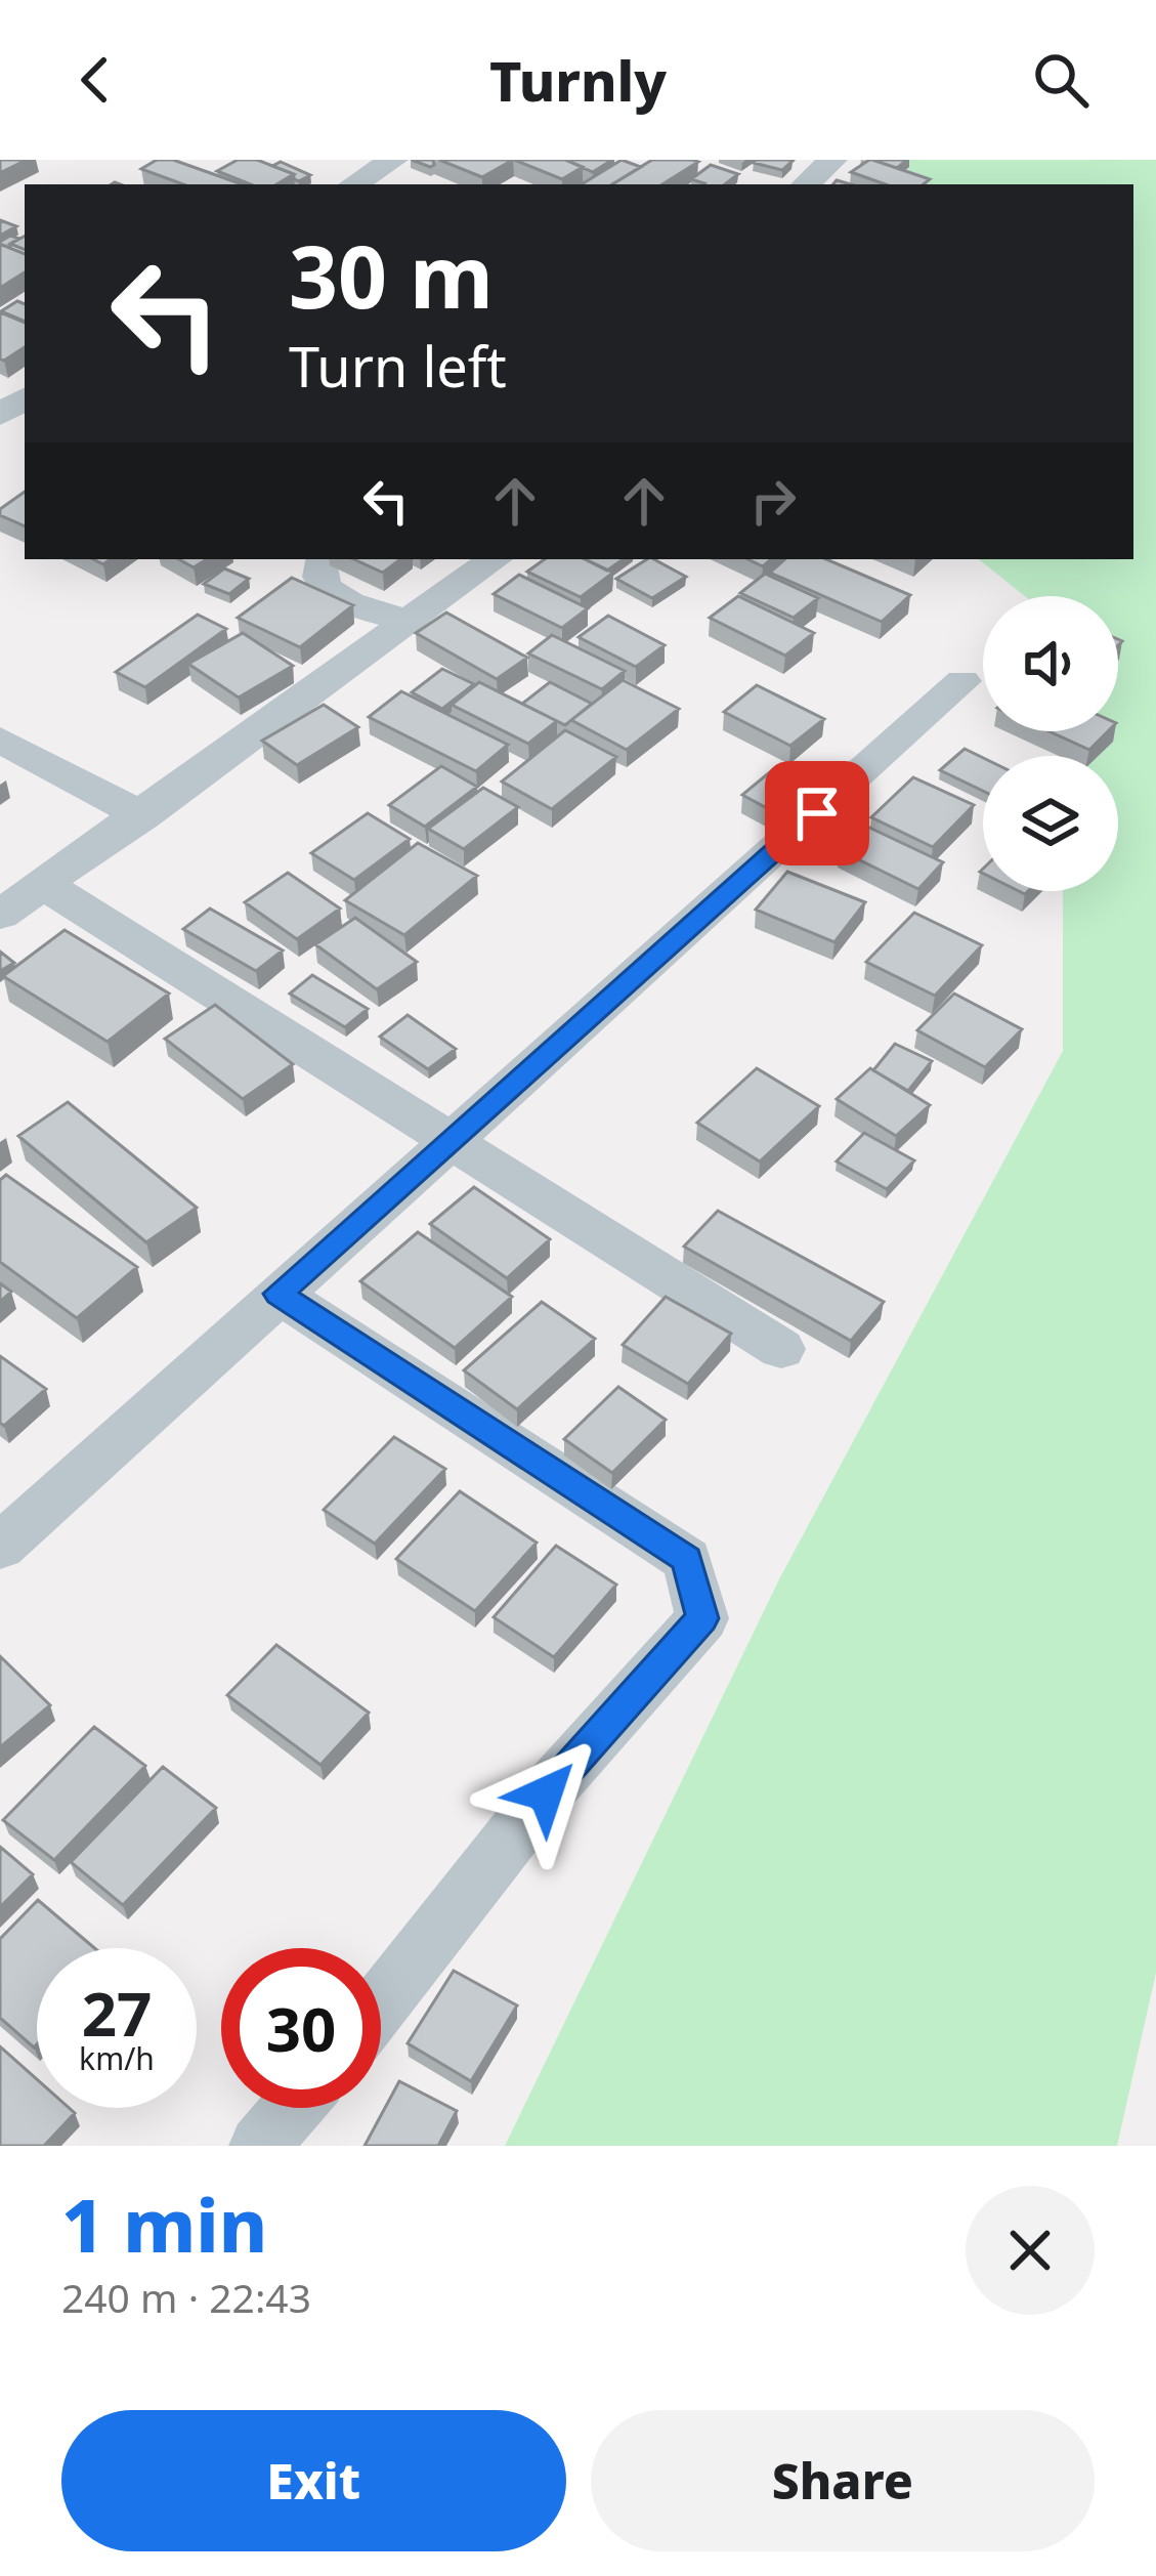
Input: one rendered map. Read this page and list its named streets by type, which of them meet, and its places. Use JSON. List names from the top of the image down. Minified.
{"page":{"header":"Turnly","turn":["30 m","Turn left"],"speed":"27 km/h","limit":"30","heading":["1 min","240 m · 22:43"],"buttons":["Exit","Share"]}}
